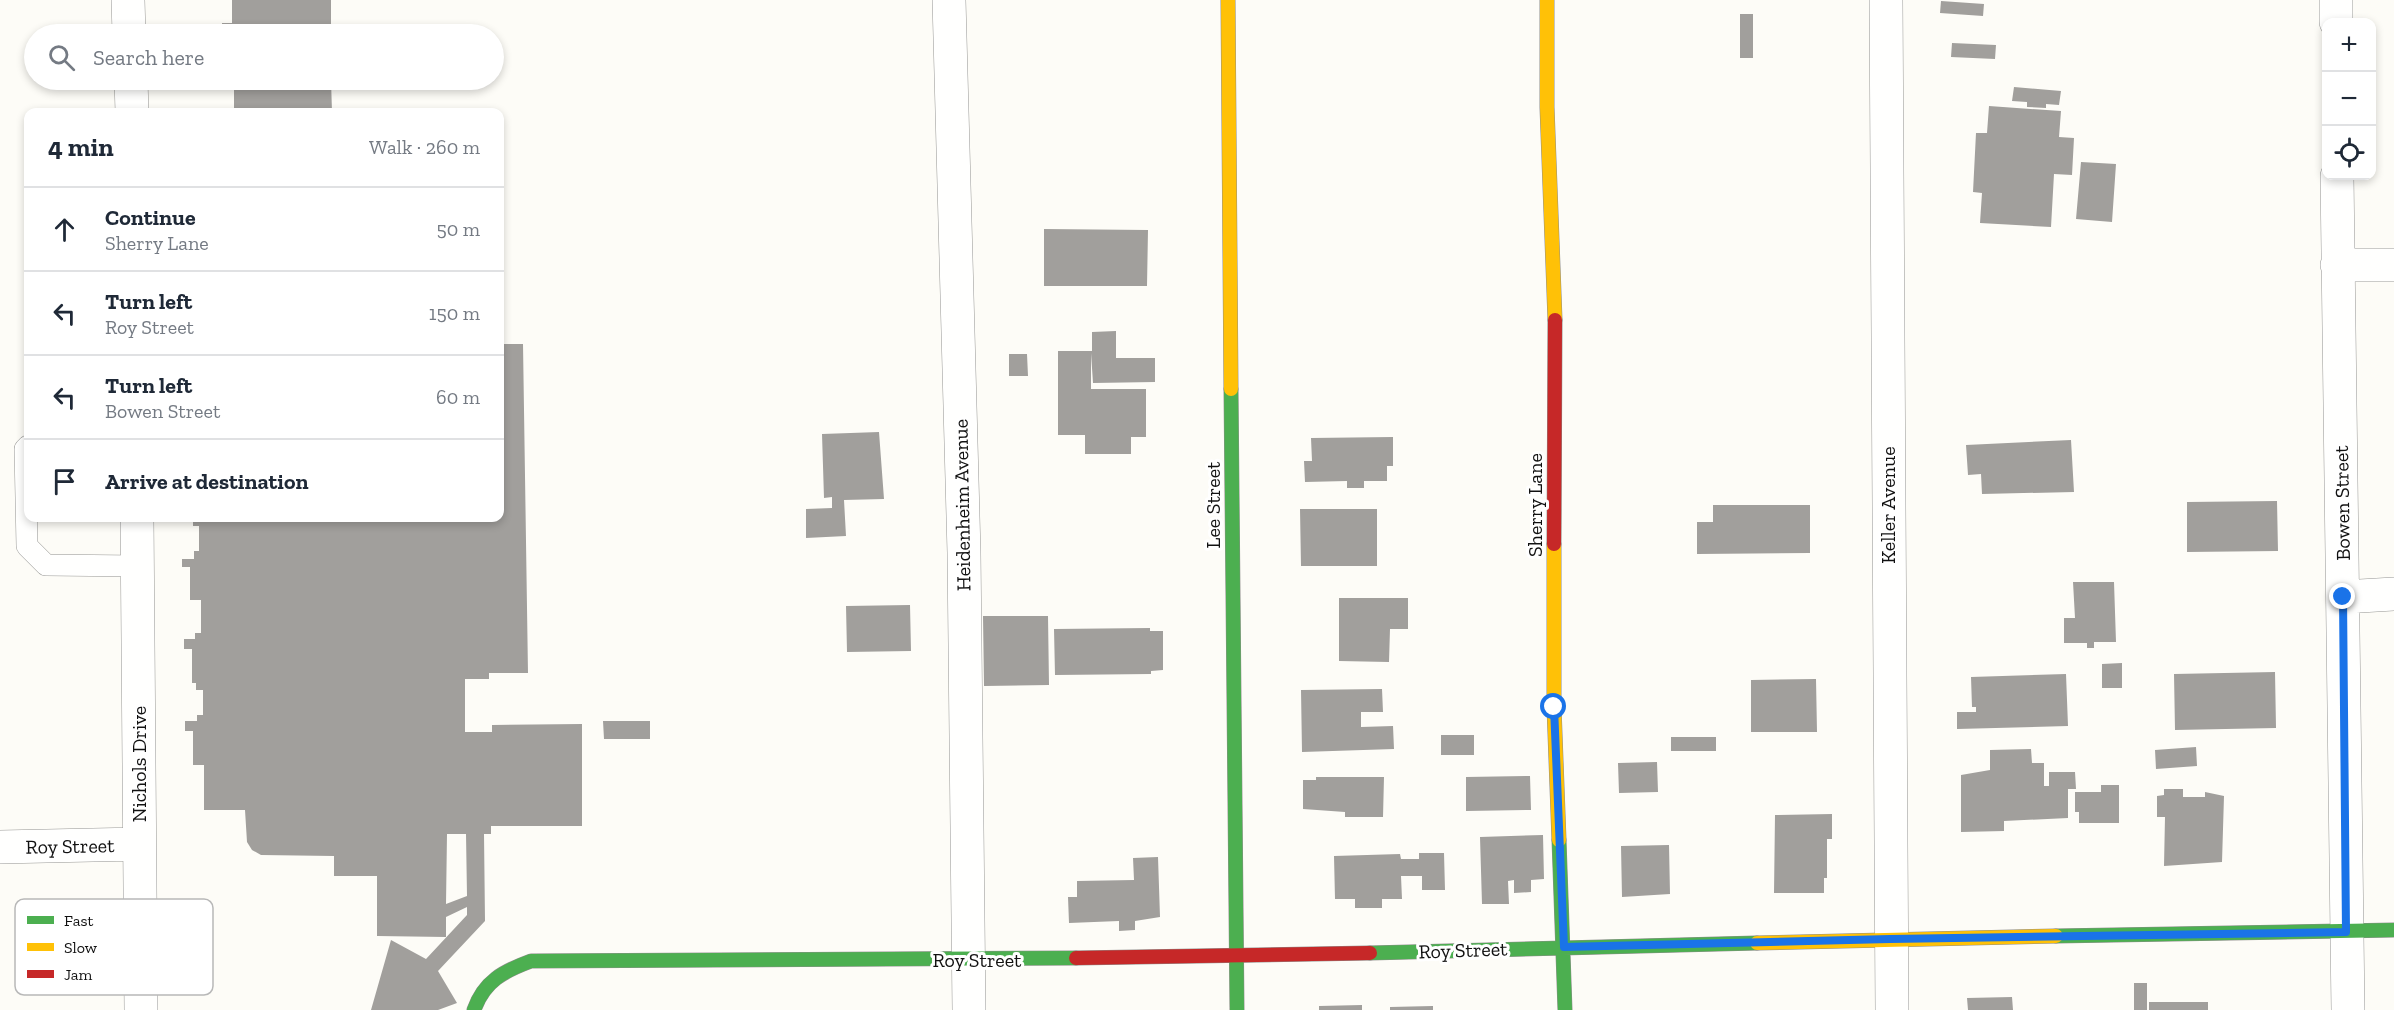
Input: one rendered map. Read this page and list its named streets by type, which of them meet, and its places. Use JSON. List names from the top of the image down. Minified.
{"streets":{"street":["Bowen Street","Heidenheim Avenue","Lee Street","Sherry Lane","Keller Avenue","Nichols Drive","Roy Street"]},"crossings":[["Bowen Street","Roy Street"],["Heidenheim Avenue","Roy Street"],["Lee Street","Roy Street"],["Sherry Lane","Roy Street"],["Keller Avenue","Roy Street"],["Nichols Drive","Roy Street"]],"legend":["Fast","Slow","Jam"],"page":{"map_buttons":["+","−"],"search":"Search here","heading":["4 min","Walk · 260 m"],"list":[["Continue","Sherry Lane","50 m"],["Turn left","Roy Street","150 m"],["Turn left","Bowen Street","60 m"],"Arrive at destination"]}}
